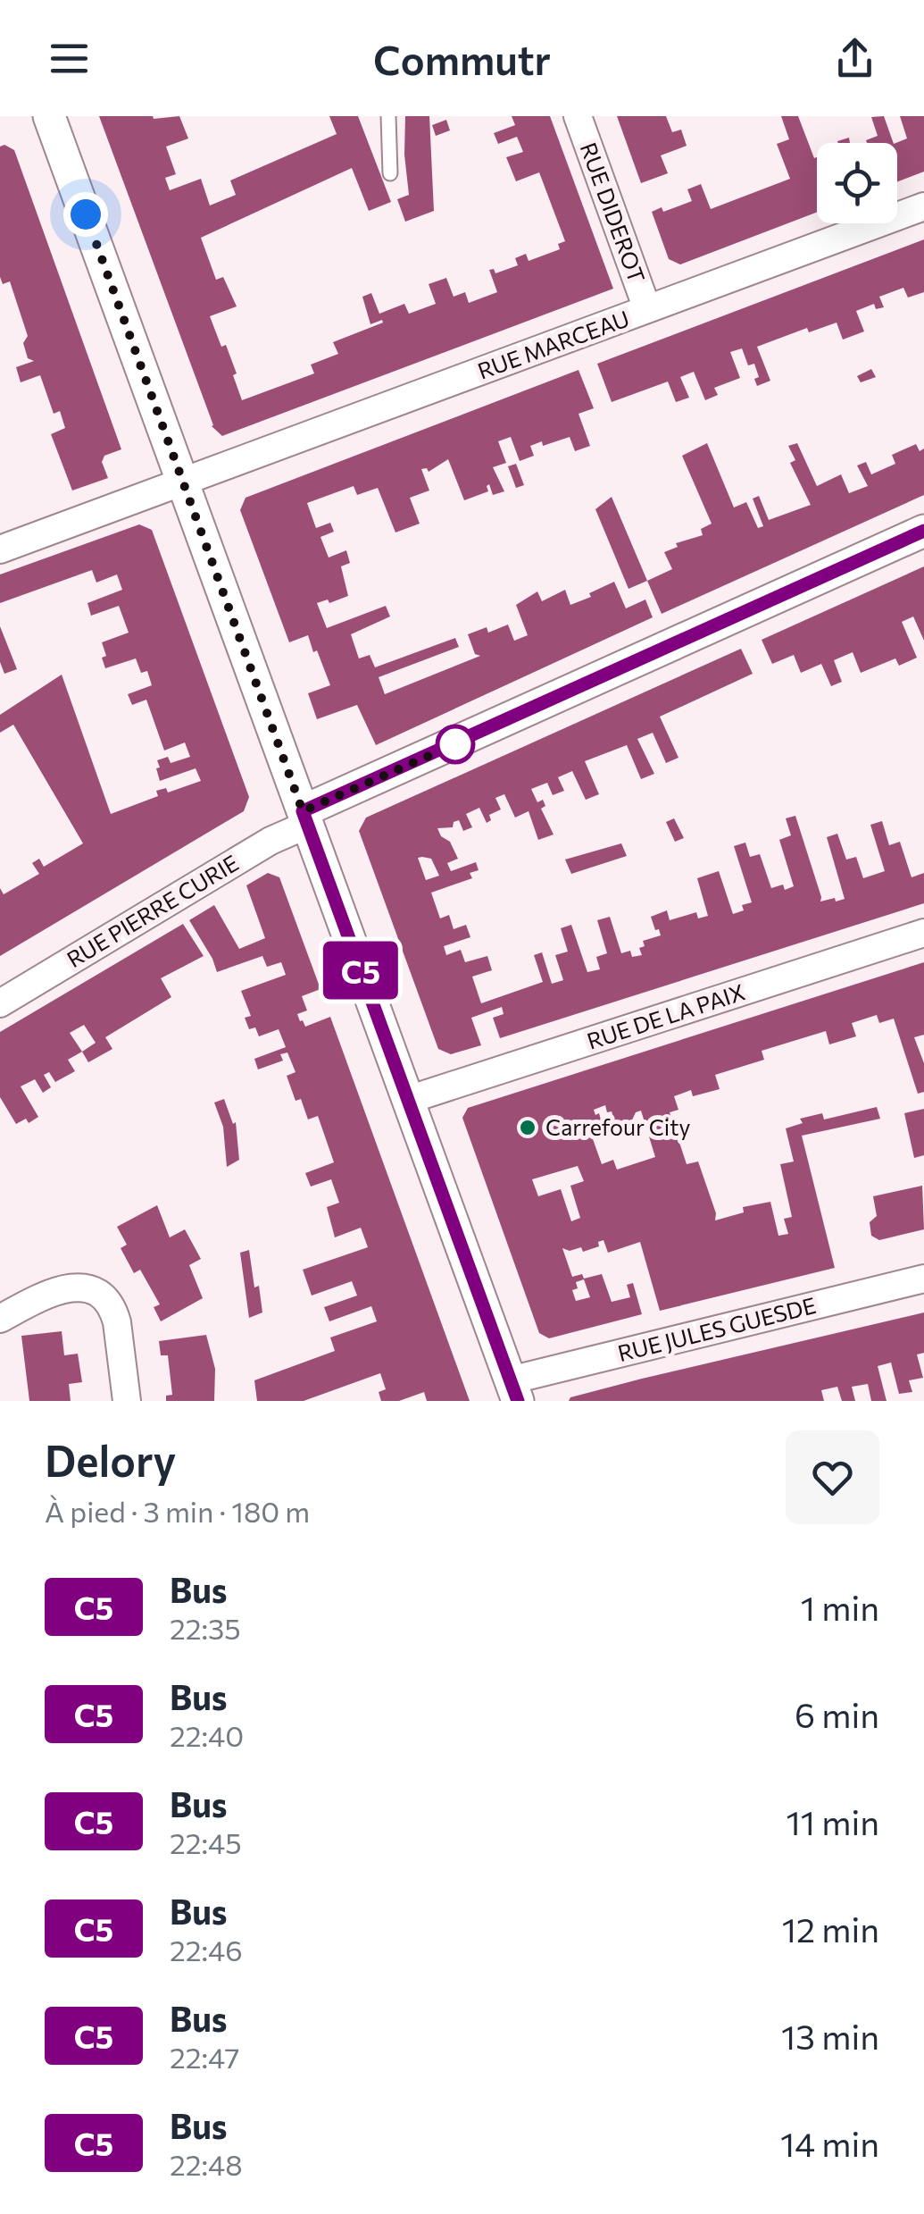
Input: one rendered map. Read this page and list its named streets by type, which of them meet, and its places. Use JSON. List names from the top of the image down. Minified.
{"streets":{"street":["RUE DIDEROT","RUE MARCEAU","RUE PIERRE CURIE","RUE DE LA PAIX","RUE JULES GUESDE"]},"crossings":[["RUE DIDEROT","RUE MARCEAU"]],"places":["Carrefour City"],"lines":["bus line C5"],"page":{"header":"Commutr","on_map":"C5","heading":["Delory","À pied · 3 min · 180 m"],"list":[{"mark":"C5","name":"Bus","note":"22:35","value":"1 min"},{"mark":"C5","name":"Bus","note":"22:40","value":"6 min"},{"mark":"C5","name":"Bus","note":"22:45","value":"11 min"},{"mark":"C5","name":"Bus","note":"22:46","value":"12 min"},{"mark":"C5","name":"Bus","note":"22:47","value":"13 min"},{"mark":"C5","name":"Bus","note":"22:48","value":"14 min"}]}}
